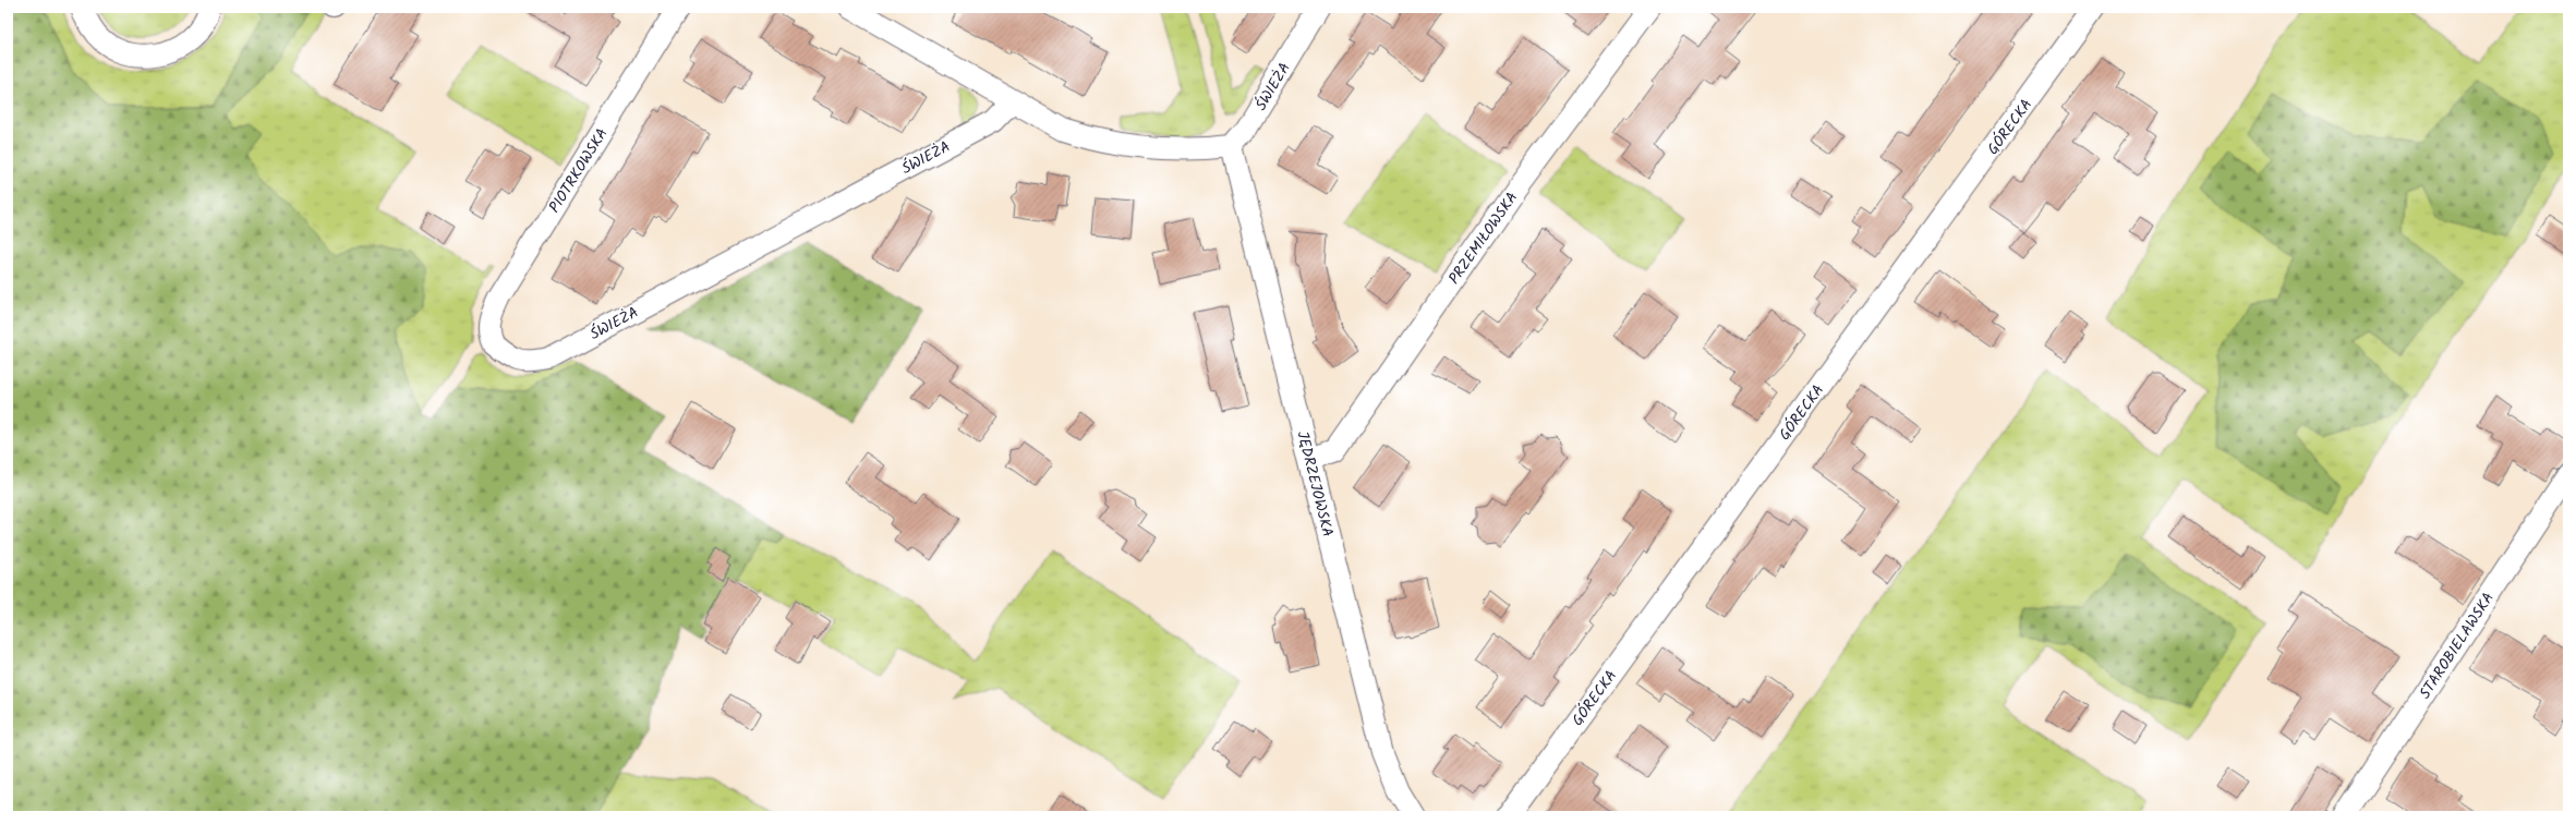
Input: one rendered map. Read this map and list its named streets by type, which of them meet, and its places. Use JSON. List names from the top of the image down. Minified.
{"streets":{"street":["ŚWIEŻA","GÓRECKA","PIOTRKOWSKA","PRZEMIŁOWSKA","JĘDRZEJOWSKA","STAROBIELAWSKA"]},"crossings":[["ŚWIEŻA","PIOTRKOWSKA"],["ŚWIEŻA","JĘDRZEJOWSKA"],["PRZEMIŁOWSKA","JĘDRZEJOWSKA"]]}
